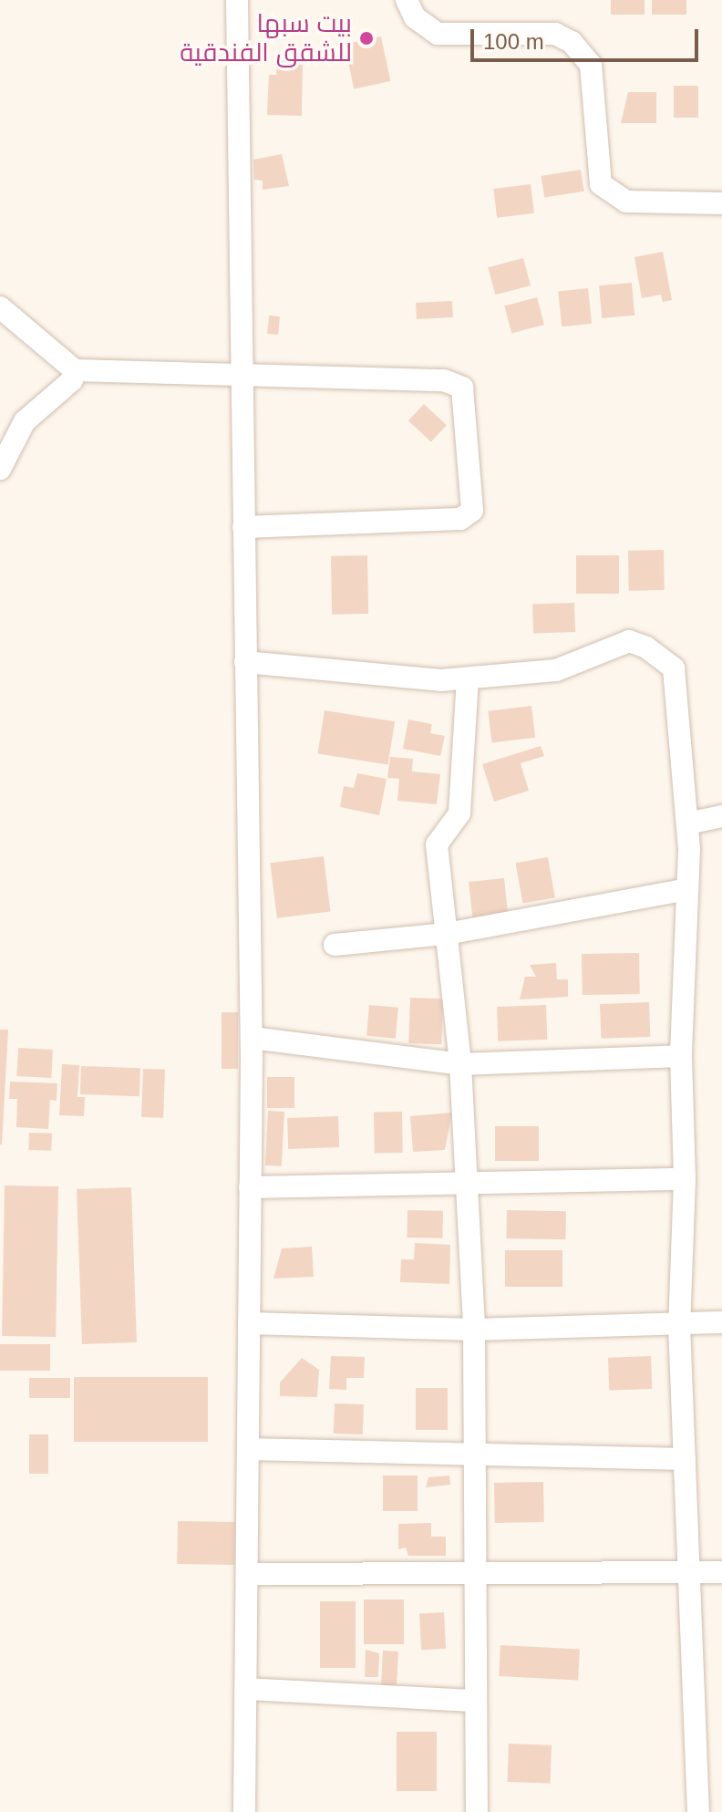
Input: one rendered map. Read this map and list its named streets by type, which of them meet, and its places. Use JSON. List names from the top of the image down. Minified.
{"places":["بيت سبها للشقق الفندقية"],"scale_bar":"100 m"}
